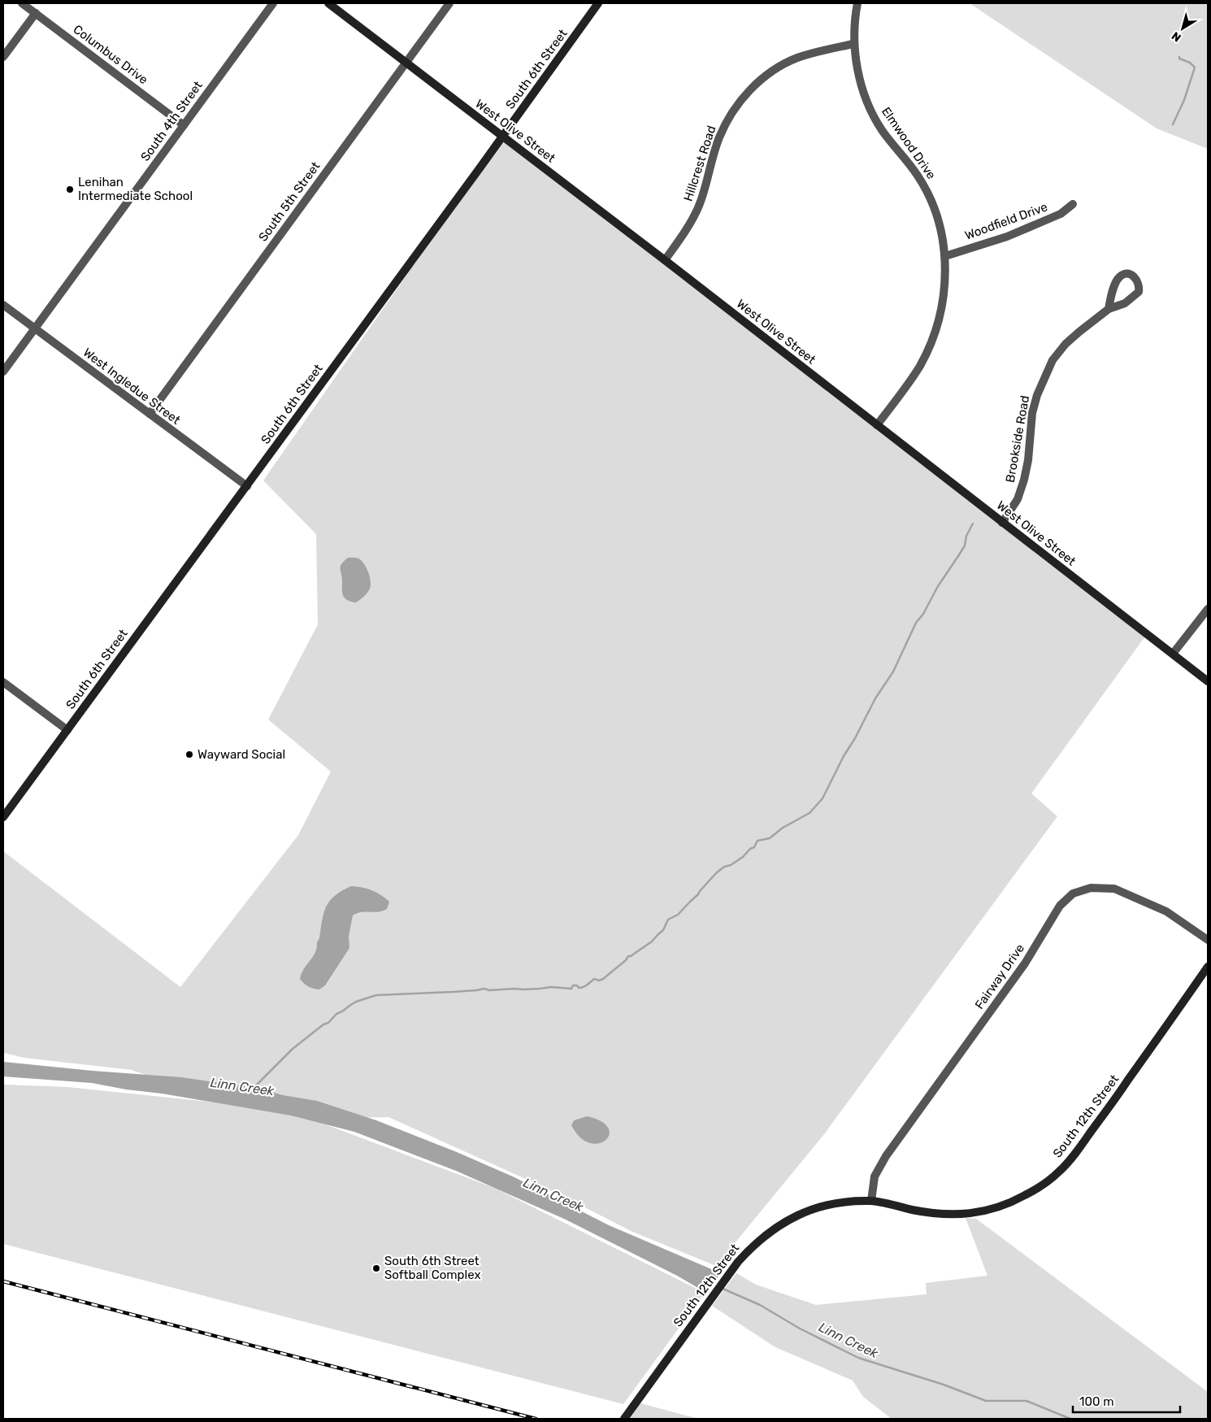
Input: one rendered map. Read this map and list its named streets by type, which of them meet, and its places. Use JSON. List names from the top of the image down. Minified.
{"streets":{"street":["Columbus Drive","South 6th Street","South 4th Street","West Olive Street","Elmwood Drive","Hillcrest Road","South 5th Street","Woodfield Drive","West Ingledue Street","Brookside Road","Fairway Drive","South 12th Street"]},"crossings":[["Columbus Drive","South 4th Street"],["South 6th Street","West Olive Street"],["South 6th Street","West Ingledue Street"],["South 4th Street","West Ingledue Street"],["West Olive Street","Elmwood Drive"],["West Olive Street","Hillcrest Road"],["West Olive Street","South 5th Street"],["West Olive Street","Brookside Road"],["Elmwood Drive","Hillcrest Road"],["Elmwood Drive","Woodfield Drive"],["South 5th Street","West Ingledue Street"],["Fairway Drive","South 12th Street"]],"water":["Linn Creek"],"places":["Lenihan Intermediate School","Wayward Social","South 6th Street Softball Complex"],"scale_bar":"100 m","north":"bottom left"}
